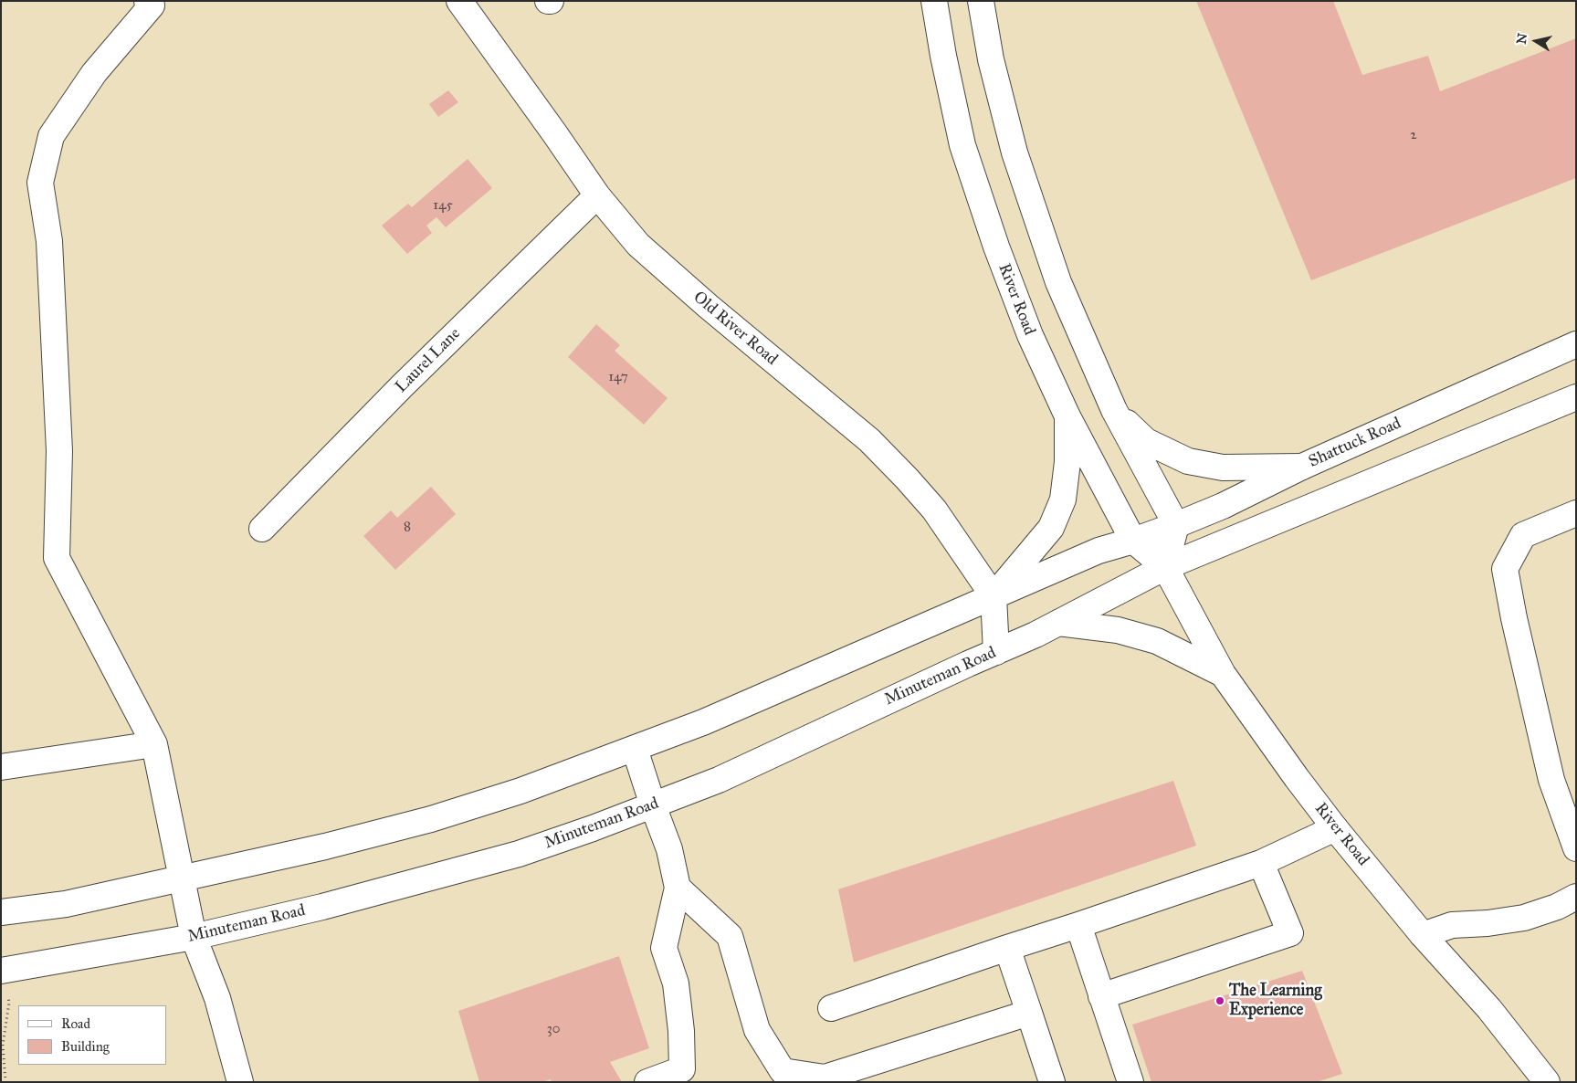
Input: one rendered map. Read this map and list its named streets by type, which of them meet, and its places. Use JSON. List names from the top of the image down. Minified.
{"streets":{"street":["River Road","Old River Road","Laurel Lane","Shattuck Road","Minuteman Road"]},"crossings":[["River Road","Shattuck Road"],["River Road","Minuteman Road"],["Old River Road","Laurel Lane"]],"places":["The Learning Experience"],"house_numbers":["2","145","147","8","30"],"legend":["Road","Building"],"north":"left"}
